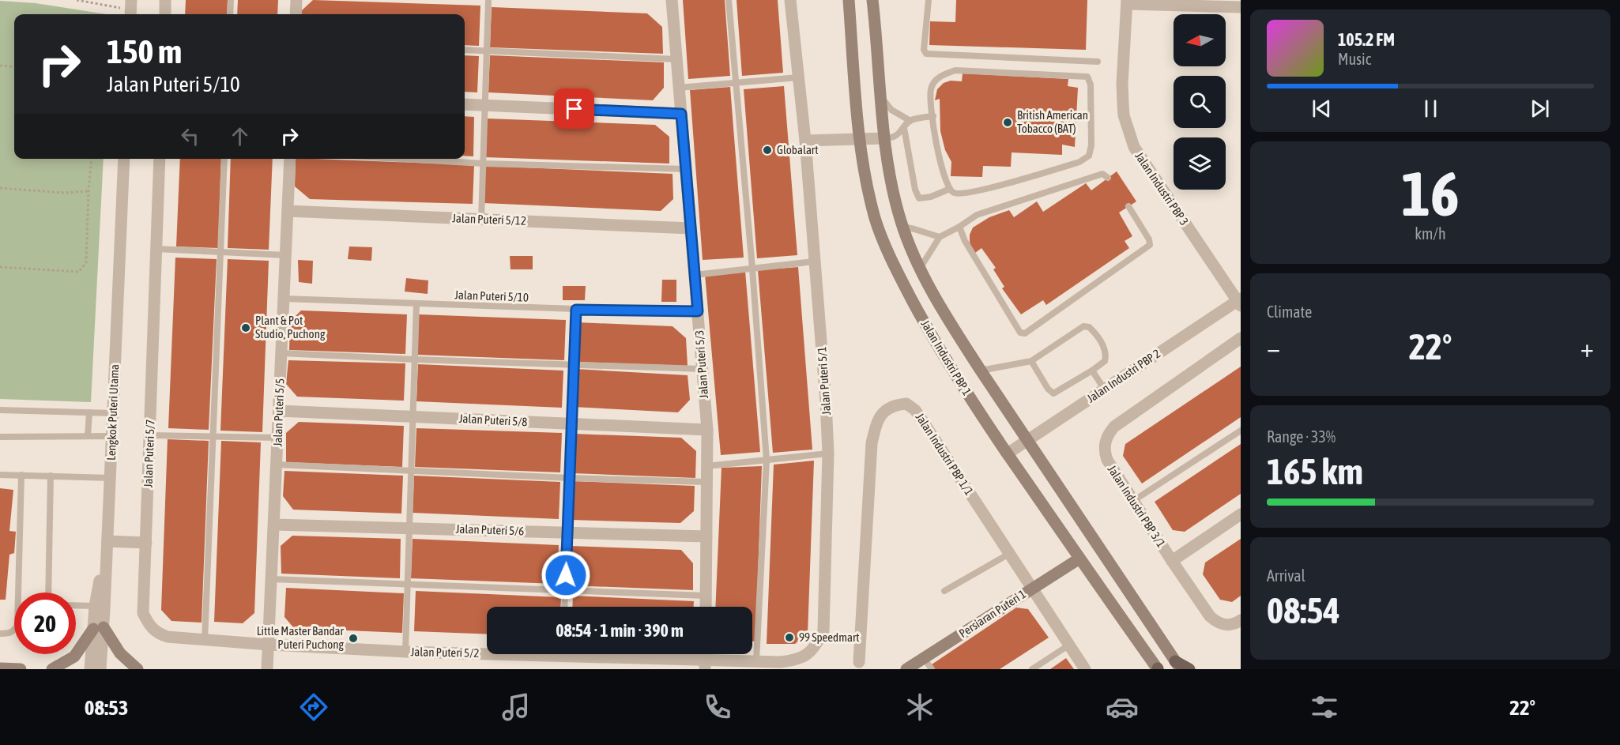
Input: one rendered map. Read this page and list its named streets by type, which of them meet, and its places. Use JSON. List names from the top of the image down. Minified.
{"streets":{"main road":["Jalan Industri PBP 1","Persiaran Puteri 1"],"street":["Jalan Industri PBP 3","Jalan Puteri 5/12","Jalan Puteri 5/3","Jalan Industri PBP 2","Jalan Puteri 5/1","Lengkok Puteri Utama","Jalan Puteri 5/5","Jalan Puteri 5/8","Jalan Puteri 5/7","Jalan Industri PBP 1/1","Jalan Industri PBP 3/1","Jalan Puteri 5/6","Jalan Puteri 5/2"],"lane":["Jalan Puteri 5/10"]},"crossings":[["Jalan Industri PBP 3","Jalan Industri PBP 2"],["Jalan Puteri 5/12","Jalan Puteri 5/3"],["Jalan Puteri 5/12","Jalan Puteri 5/5"],["Jalan Puteri 5/10","Jalan Puteri 5/3"],["Jalan Puteri 5/10","Jalan Puteri 5/5"],["Jalan Industri PBP 1","Jalan Industri PBP 2"],["Jalan Industri PBP 1","Persiaran Puteri 1"],["Jalan Puteri 5/3","Jalan Puteri 5/8"],["Jalan Puteri 5/3","Jalan Puteri 5/6"],["Jalan Puteri 5/1","Jalan Puteri 5/2"],["Jalan Puteri 5/5","Jalan Puteri 5/8"],["Jalan Puteri 5/5","Jalan Puteri 5/7"],["Jalan Puteri 5/5","Jalan Puteri 5/6"],["Jalan Puteri 5/5","Jalan Puteri 5/2"],["Jalan Puteri 5/7","Jalan Puteri 5/2"],["Jalan Industri PBP 1/1","Persiaran Puteri 1"]],"places":["British American Tobacco (BAT)","Globalart","Plant & Pot Studio, Puchong","99 Speedmart","Little Master Bandar Puteri Puchong"],"north":"left","page":{"turn":["150 m","Jalan Puteri 5/10"],"song":["105.2 FM","Music"],"tile":[["16","km/h"],"Climate",["Range · 33%","165 km"],["Arrival","08:54"]],"heat":["−","22°","+"],"limit":"20","trip":"08:54 · 1 min · 390 m","tabs":["08:53","22°"]}}
